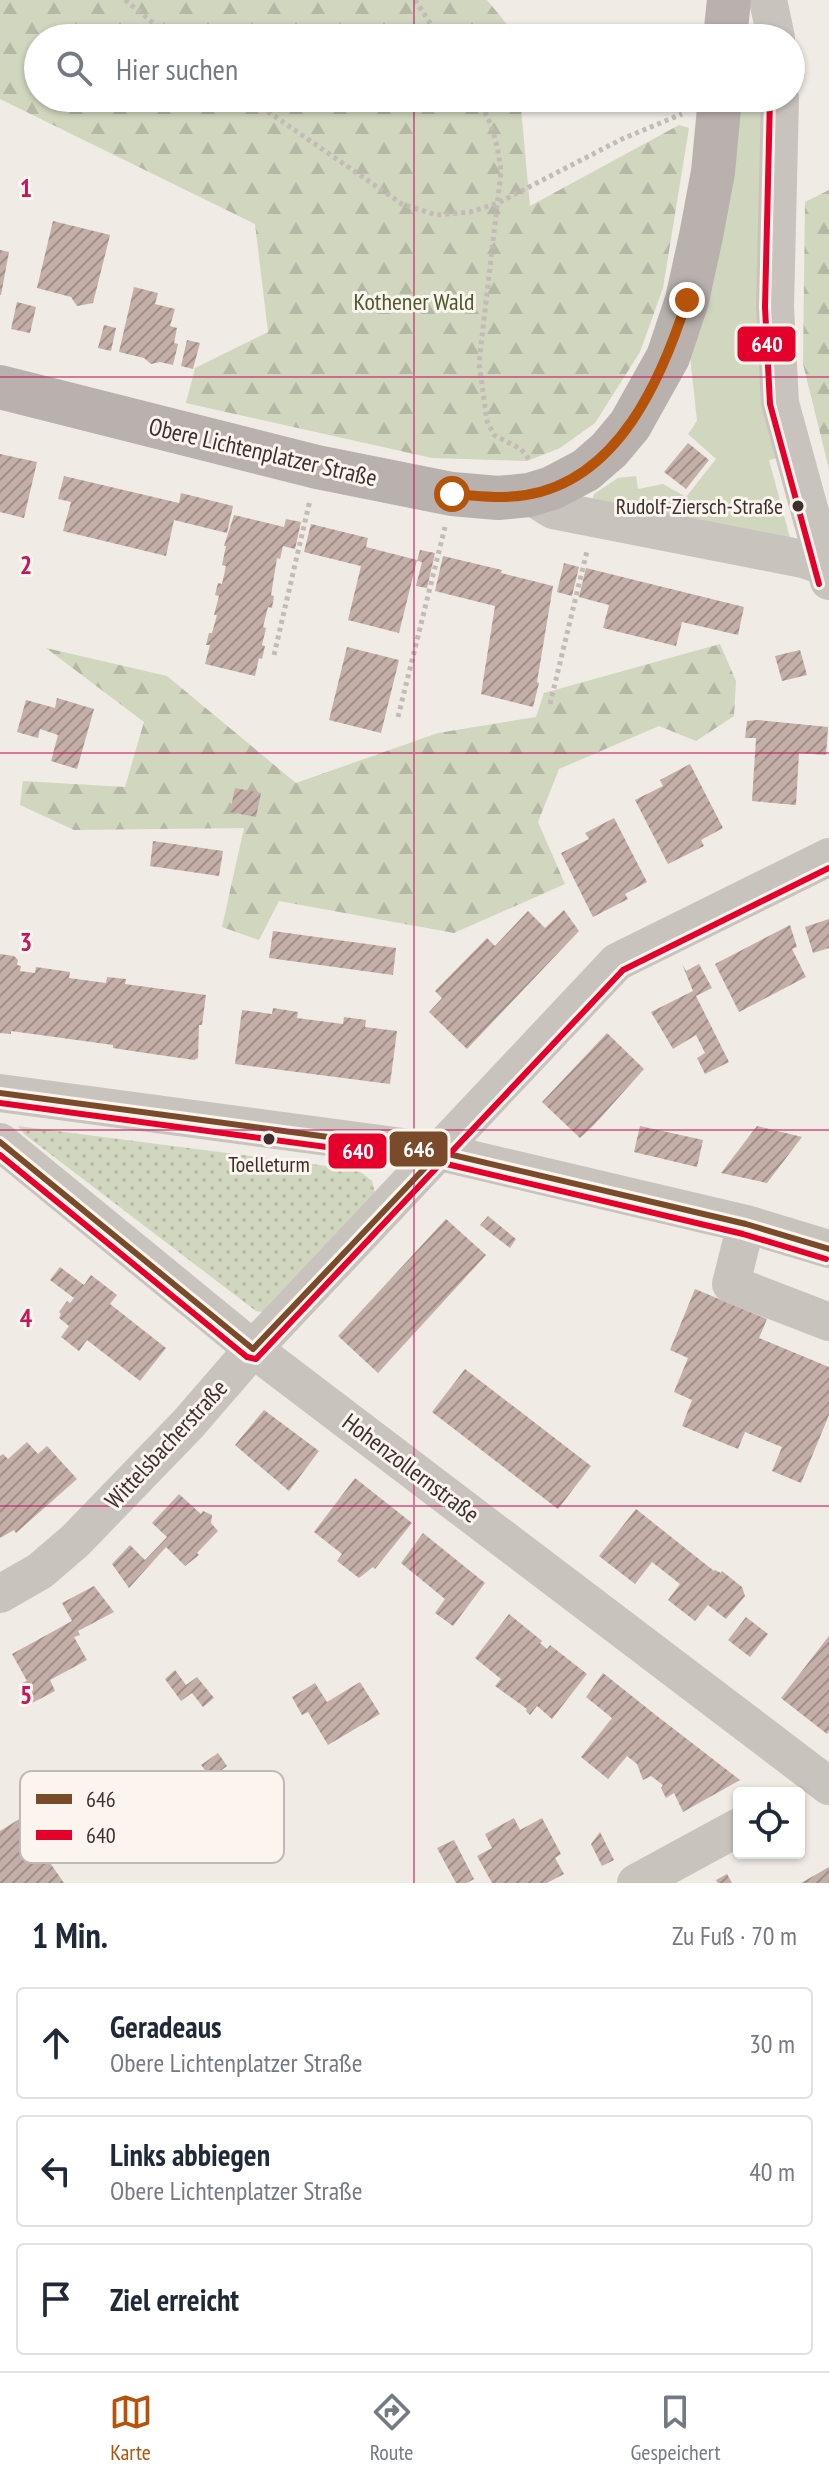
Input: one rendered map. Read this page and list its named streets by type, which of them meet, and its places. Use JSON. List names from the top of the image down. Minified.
{"streets":{"main road":["Obere Lichtenplatzer Straße"],"street":["Wittelsbacherstraße","Hohenzollernstraße"]},"crossings":[["Wittelsbacherstraße","Hohenzollernstraße"]],"parks":["Kothener Wald"],"places":["Rudolf-Ziersch-Straße","Toelleturm"],"lines":["transit line 640","transit line 646"],"legend":["646","640"],"page":{"search":"Hier suchen","heading":["1 Min.","Zu Fuß · 70 m"],"list":[["Geradeaus","Obere Lichtenplatzer Straße","30 m"],["Links abbiegen","Obere Lichtenplatzer Straße","40 m"],"Ziel erreicht"],"nav":["Karte","Route","Gespeichert"]},"grid":{"rows":["1","2","3","4","5"]}}
